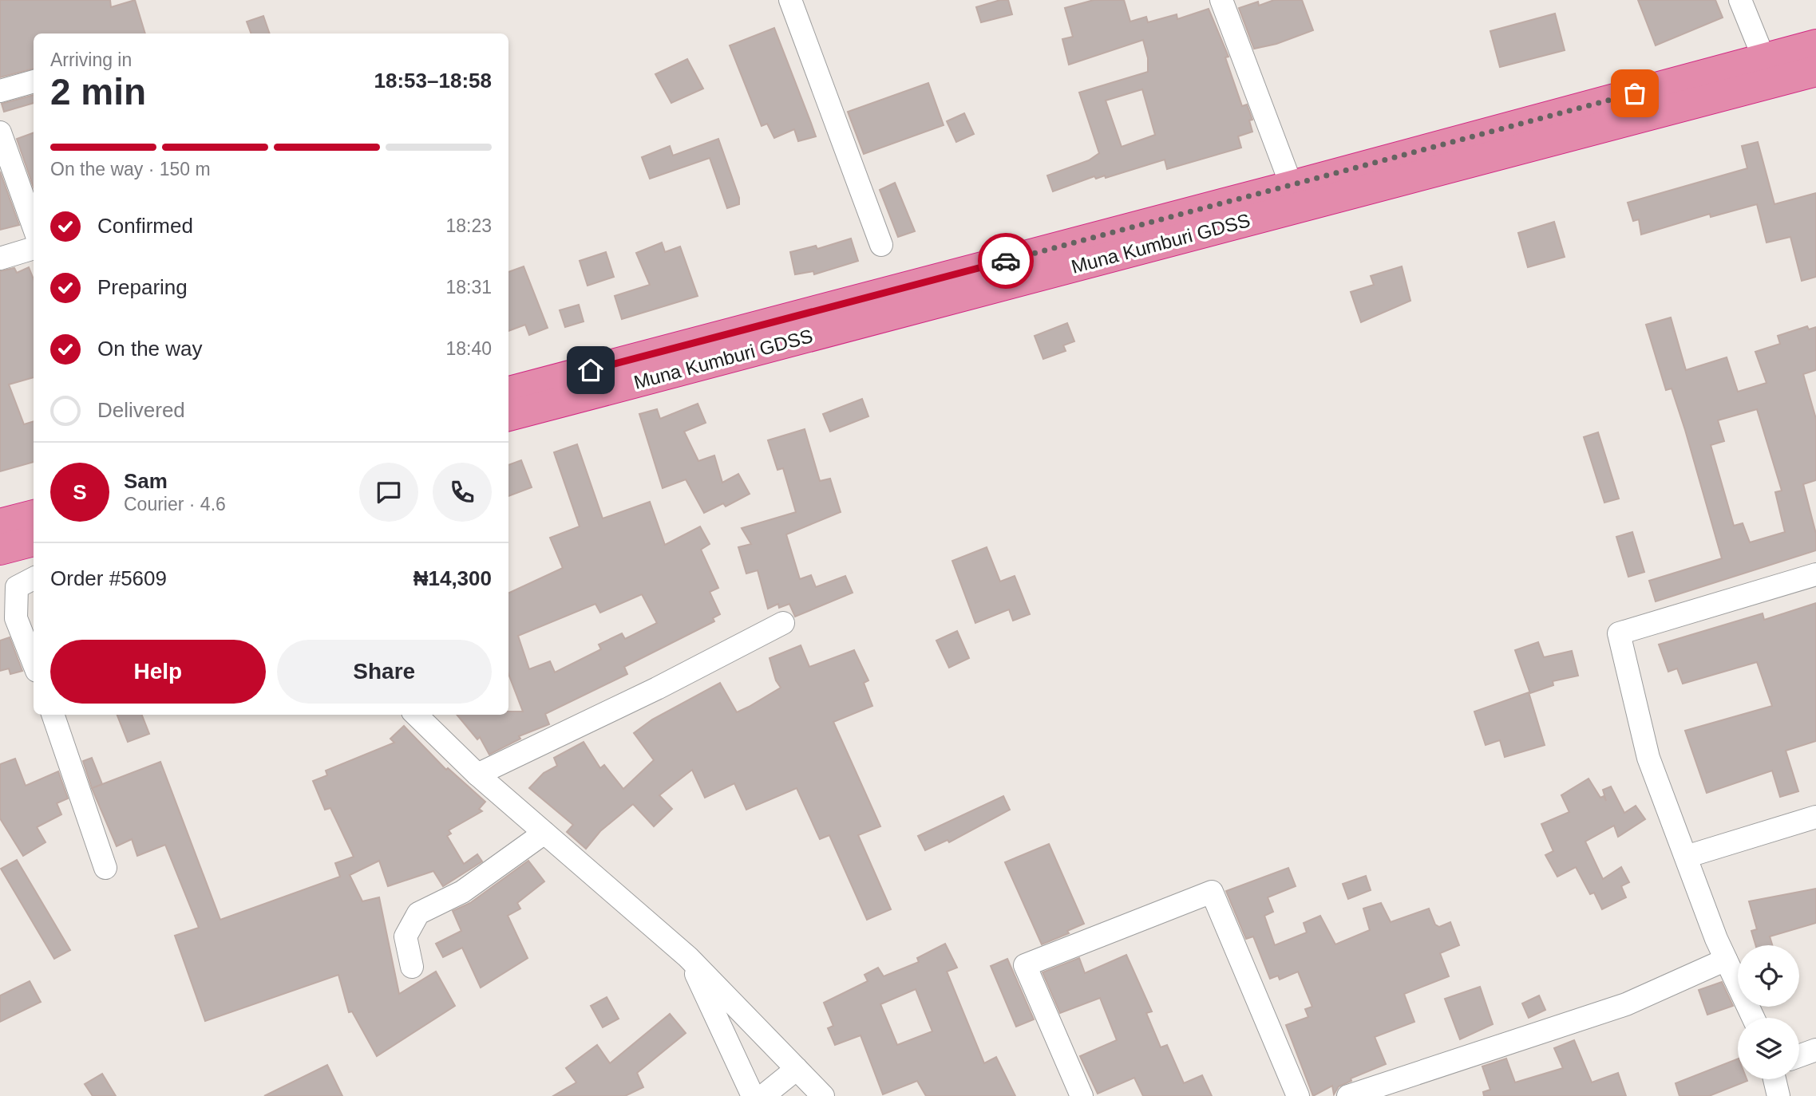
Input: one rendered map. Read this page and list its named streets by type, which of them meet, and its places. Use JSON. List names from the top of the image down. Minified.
{"streets":{"highway":["Muna Kumburi GDSS"]},"page":{"heading":["2 min","Arriving in","18:53–18:58"],"panel":["Sam","Courier · 4.6","Order #5609","₦14,300"],"bar":"On the way · 150 m","list":[["Confirmed","18:23"],["Preparing","18:31"],["On the way","18:40"],"Delivered"],"round":"S","buttons":["Help","Share"]}}
